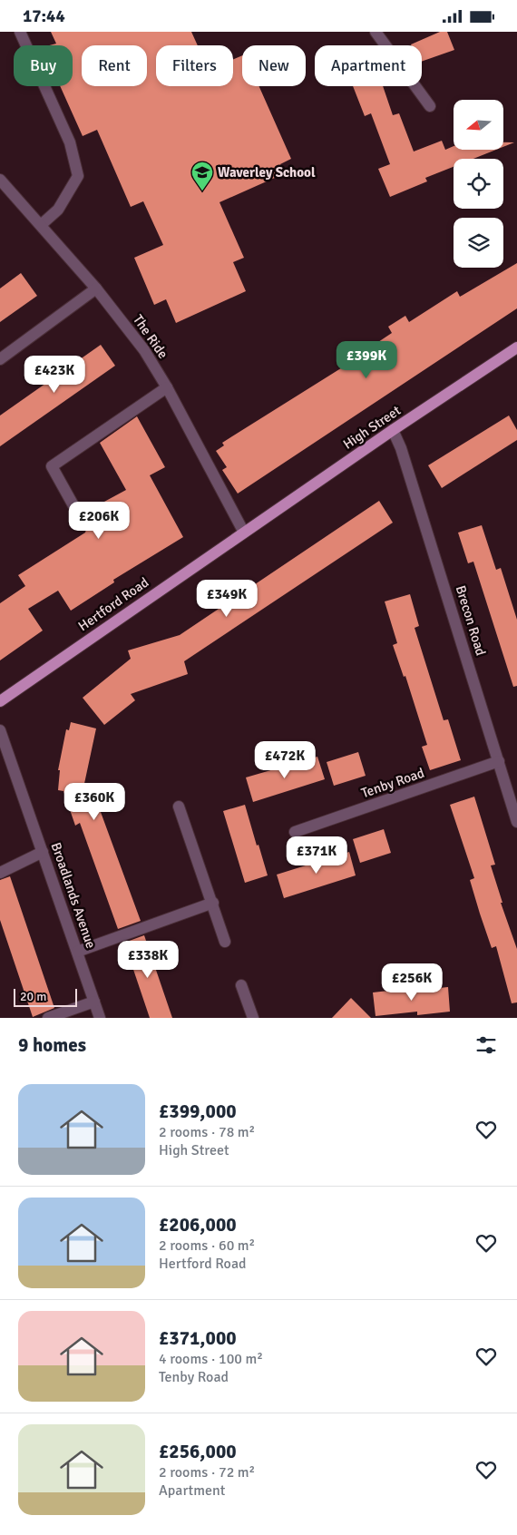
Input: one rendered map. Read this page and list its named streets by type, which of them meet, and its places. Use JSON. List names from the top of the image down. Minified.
{"streets":{"main road":["High Street","Hertford Road"],"street":["The Ride","Brecon Road","Tenby Road","Broadlands Avenue"]},"crossings":[["The Ride","High Street"],["The Ride","Hertford Road"],["High Street","Hertford Road"],["High Street","Brecon Road"],["Brecon Road","Tenby Road"]],"places":{"school or university":["Waverley School"]},"scale_bar":"20 m","north":"left","page":{"status":"17:44","chip":["Buy","Rent","Filters","New","Apartment"],"price":["£399K","£423K","£206K","£349K","£472K","£360K","£371K","£338K","£256K"],"scale":"20 m","heading":"9 homes","list":[{"name":"£399,000","note":"2 rooms · 78 m² · High Street"},{"name":"£206,000","note":"2 rooms · 60 m² · Hertford Road"},{"name":"£371,000","note":"4 rooms · 100 m² · Tenby Road"},{"name":"£256,000","note":"2 rooms · 72 m² · Apartment"}]}}
